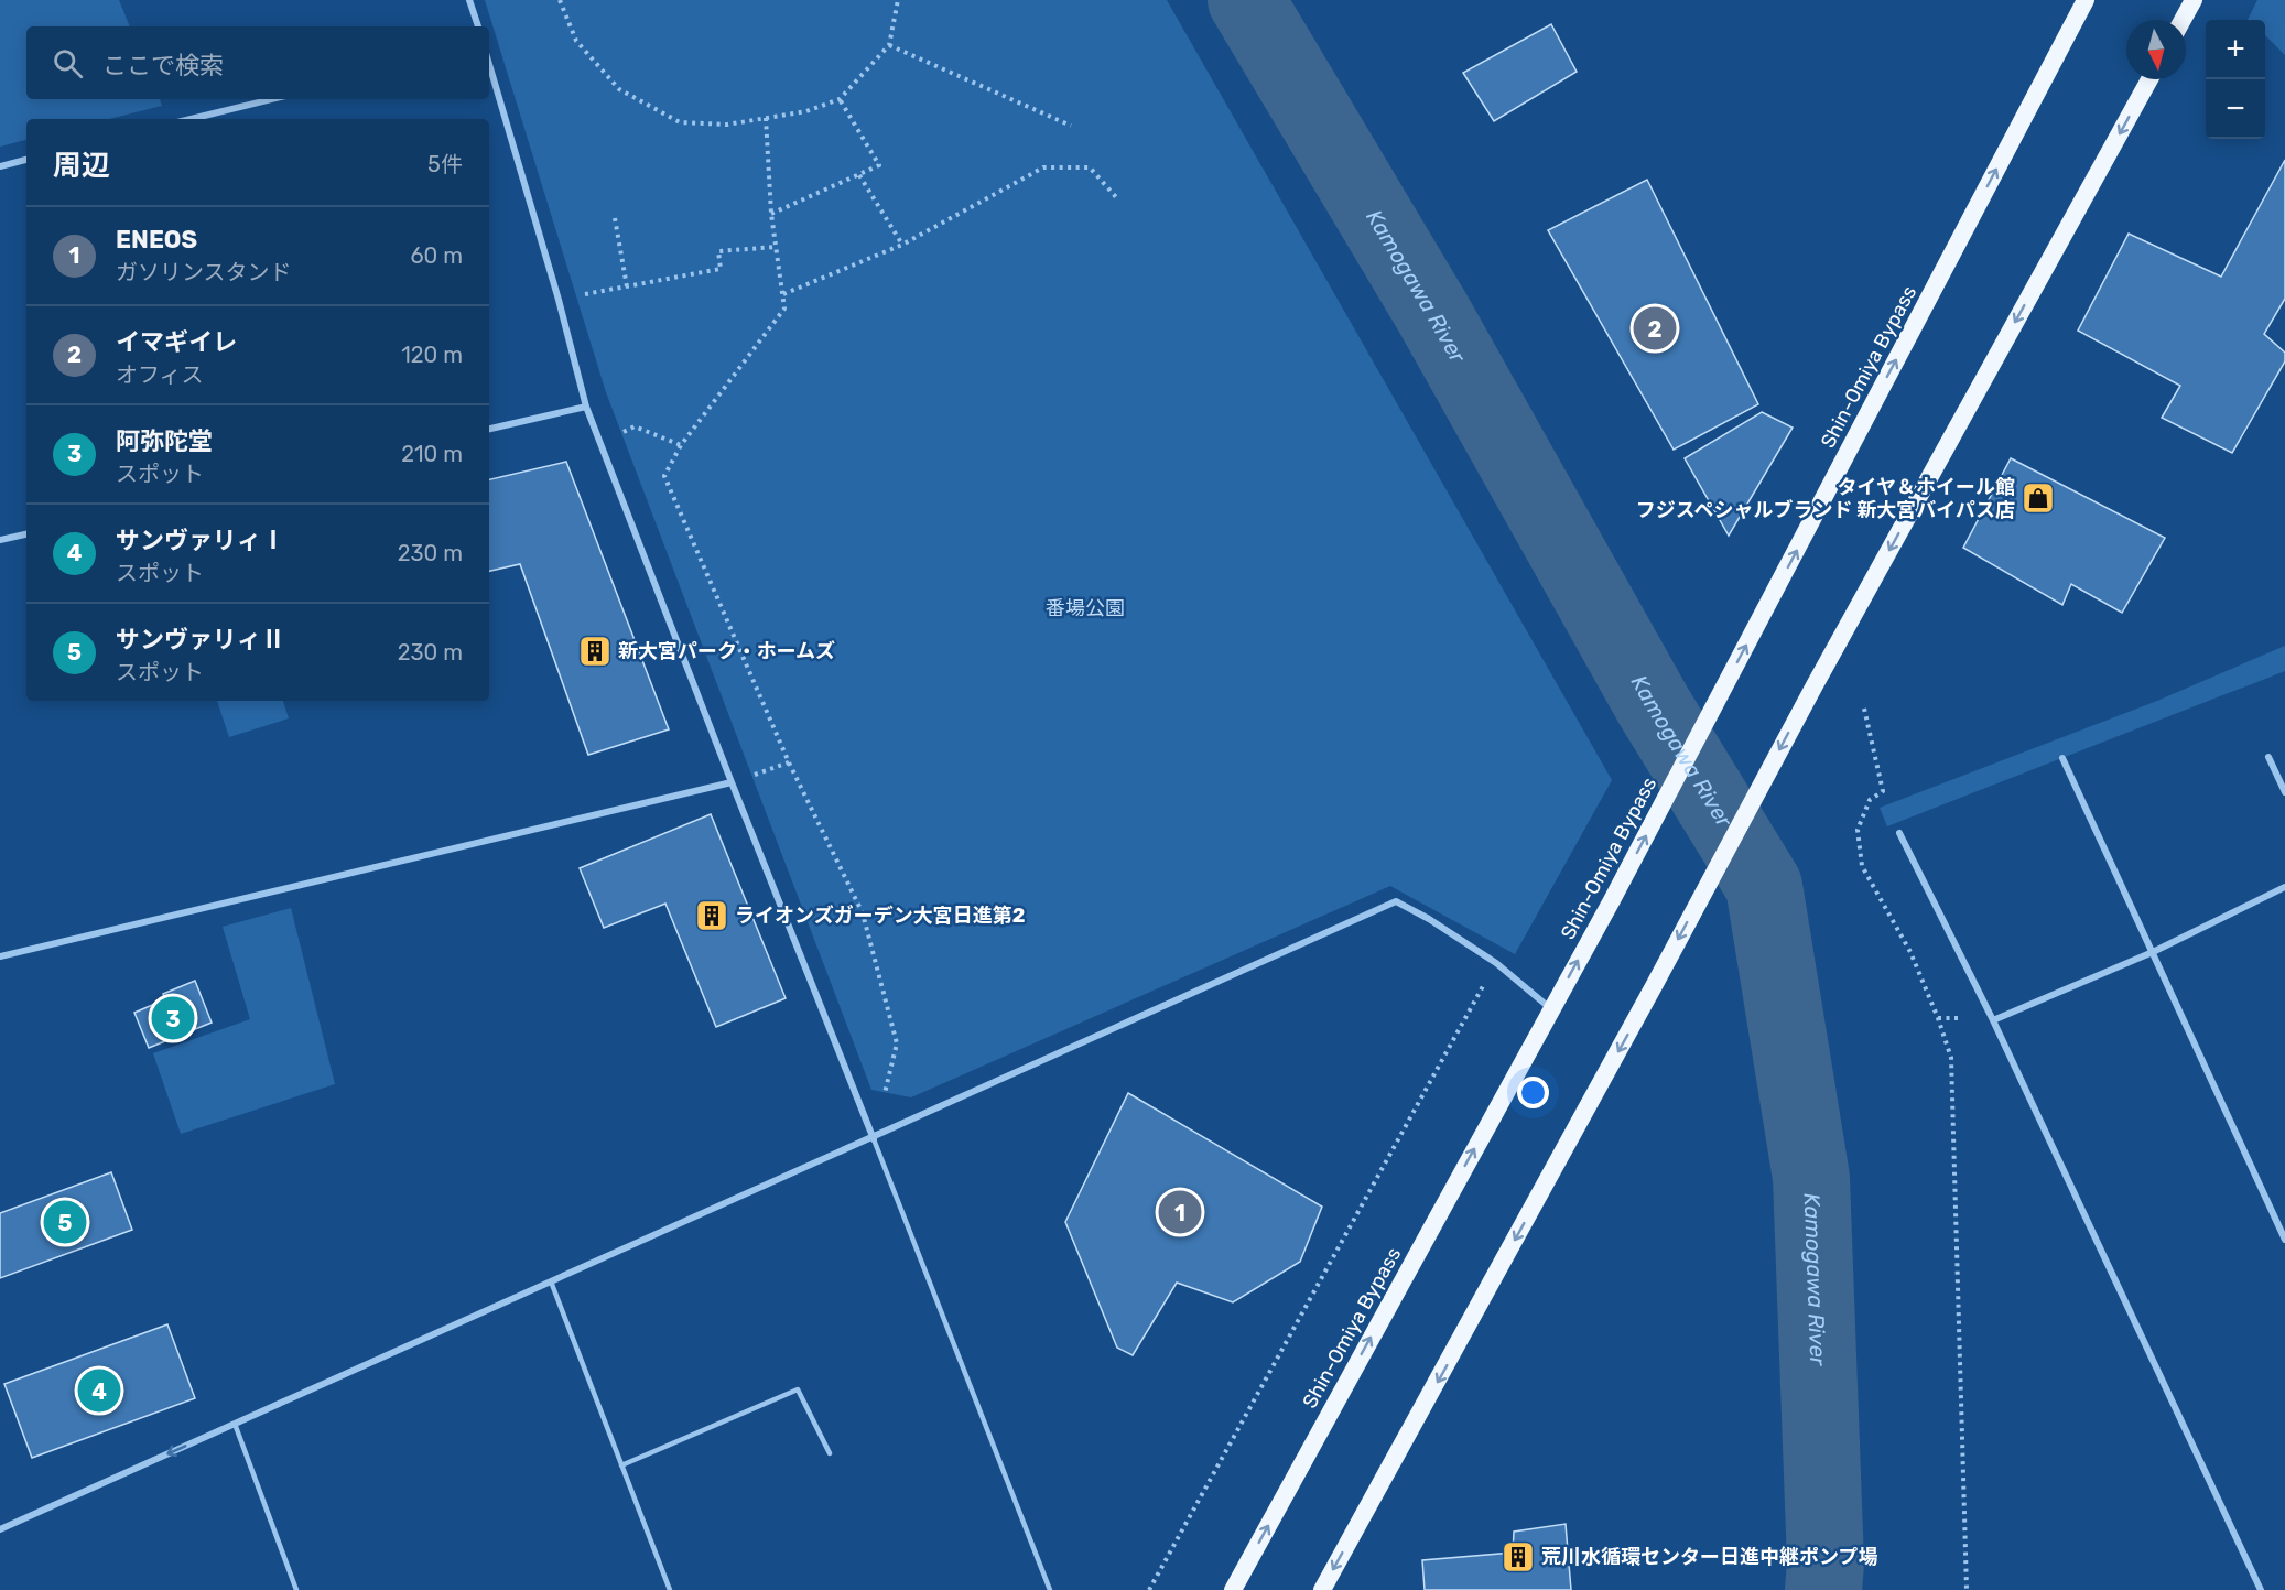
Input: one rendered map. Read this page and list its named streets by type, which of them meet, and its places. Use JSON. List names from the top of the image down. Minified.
{"streets":{"highway":["Shin-Omiya Bypass"]},"water":["Kamogawa River"],"parks":["番場公園"],"places":{"shop":["タイヤ＆ホイール館 フジスペシャルブランド 新大宮バイパス店"],"building":["新大宮パーク・ホームズ","ライオンズガーデン大宮日進第2","荒川水循環センター日進中継ポンプ場"]},"north":"bottom","page":{"map_buttons":["+","−"],"search":"ここで検索","heading":["周辺","5件"],"list":[{"mark":"1","name":"ENEOS","note":"ガソリンスタンド","value":"60 m"},{"mark":"2","name":"イマギイレ","note":"オフィス","value":"120 m"},{"mark":"3","name":"阿弥陀堂","note":"スポット","value":"210 m"},{"mark":"4","name":"サンヴァリィⅠ","note":"スポット","value":"230 m"},{"mark":"5","name":"サンヴァリィⅡ","note":"スポット","value":"230 m"}],"pins":["2","3","1","5","4"]}}
